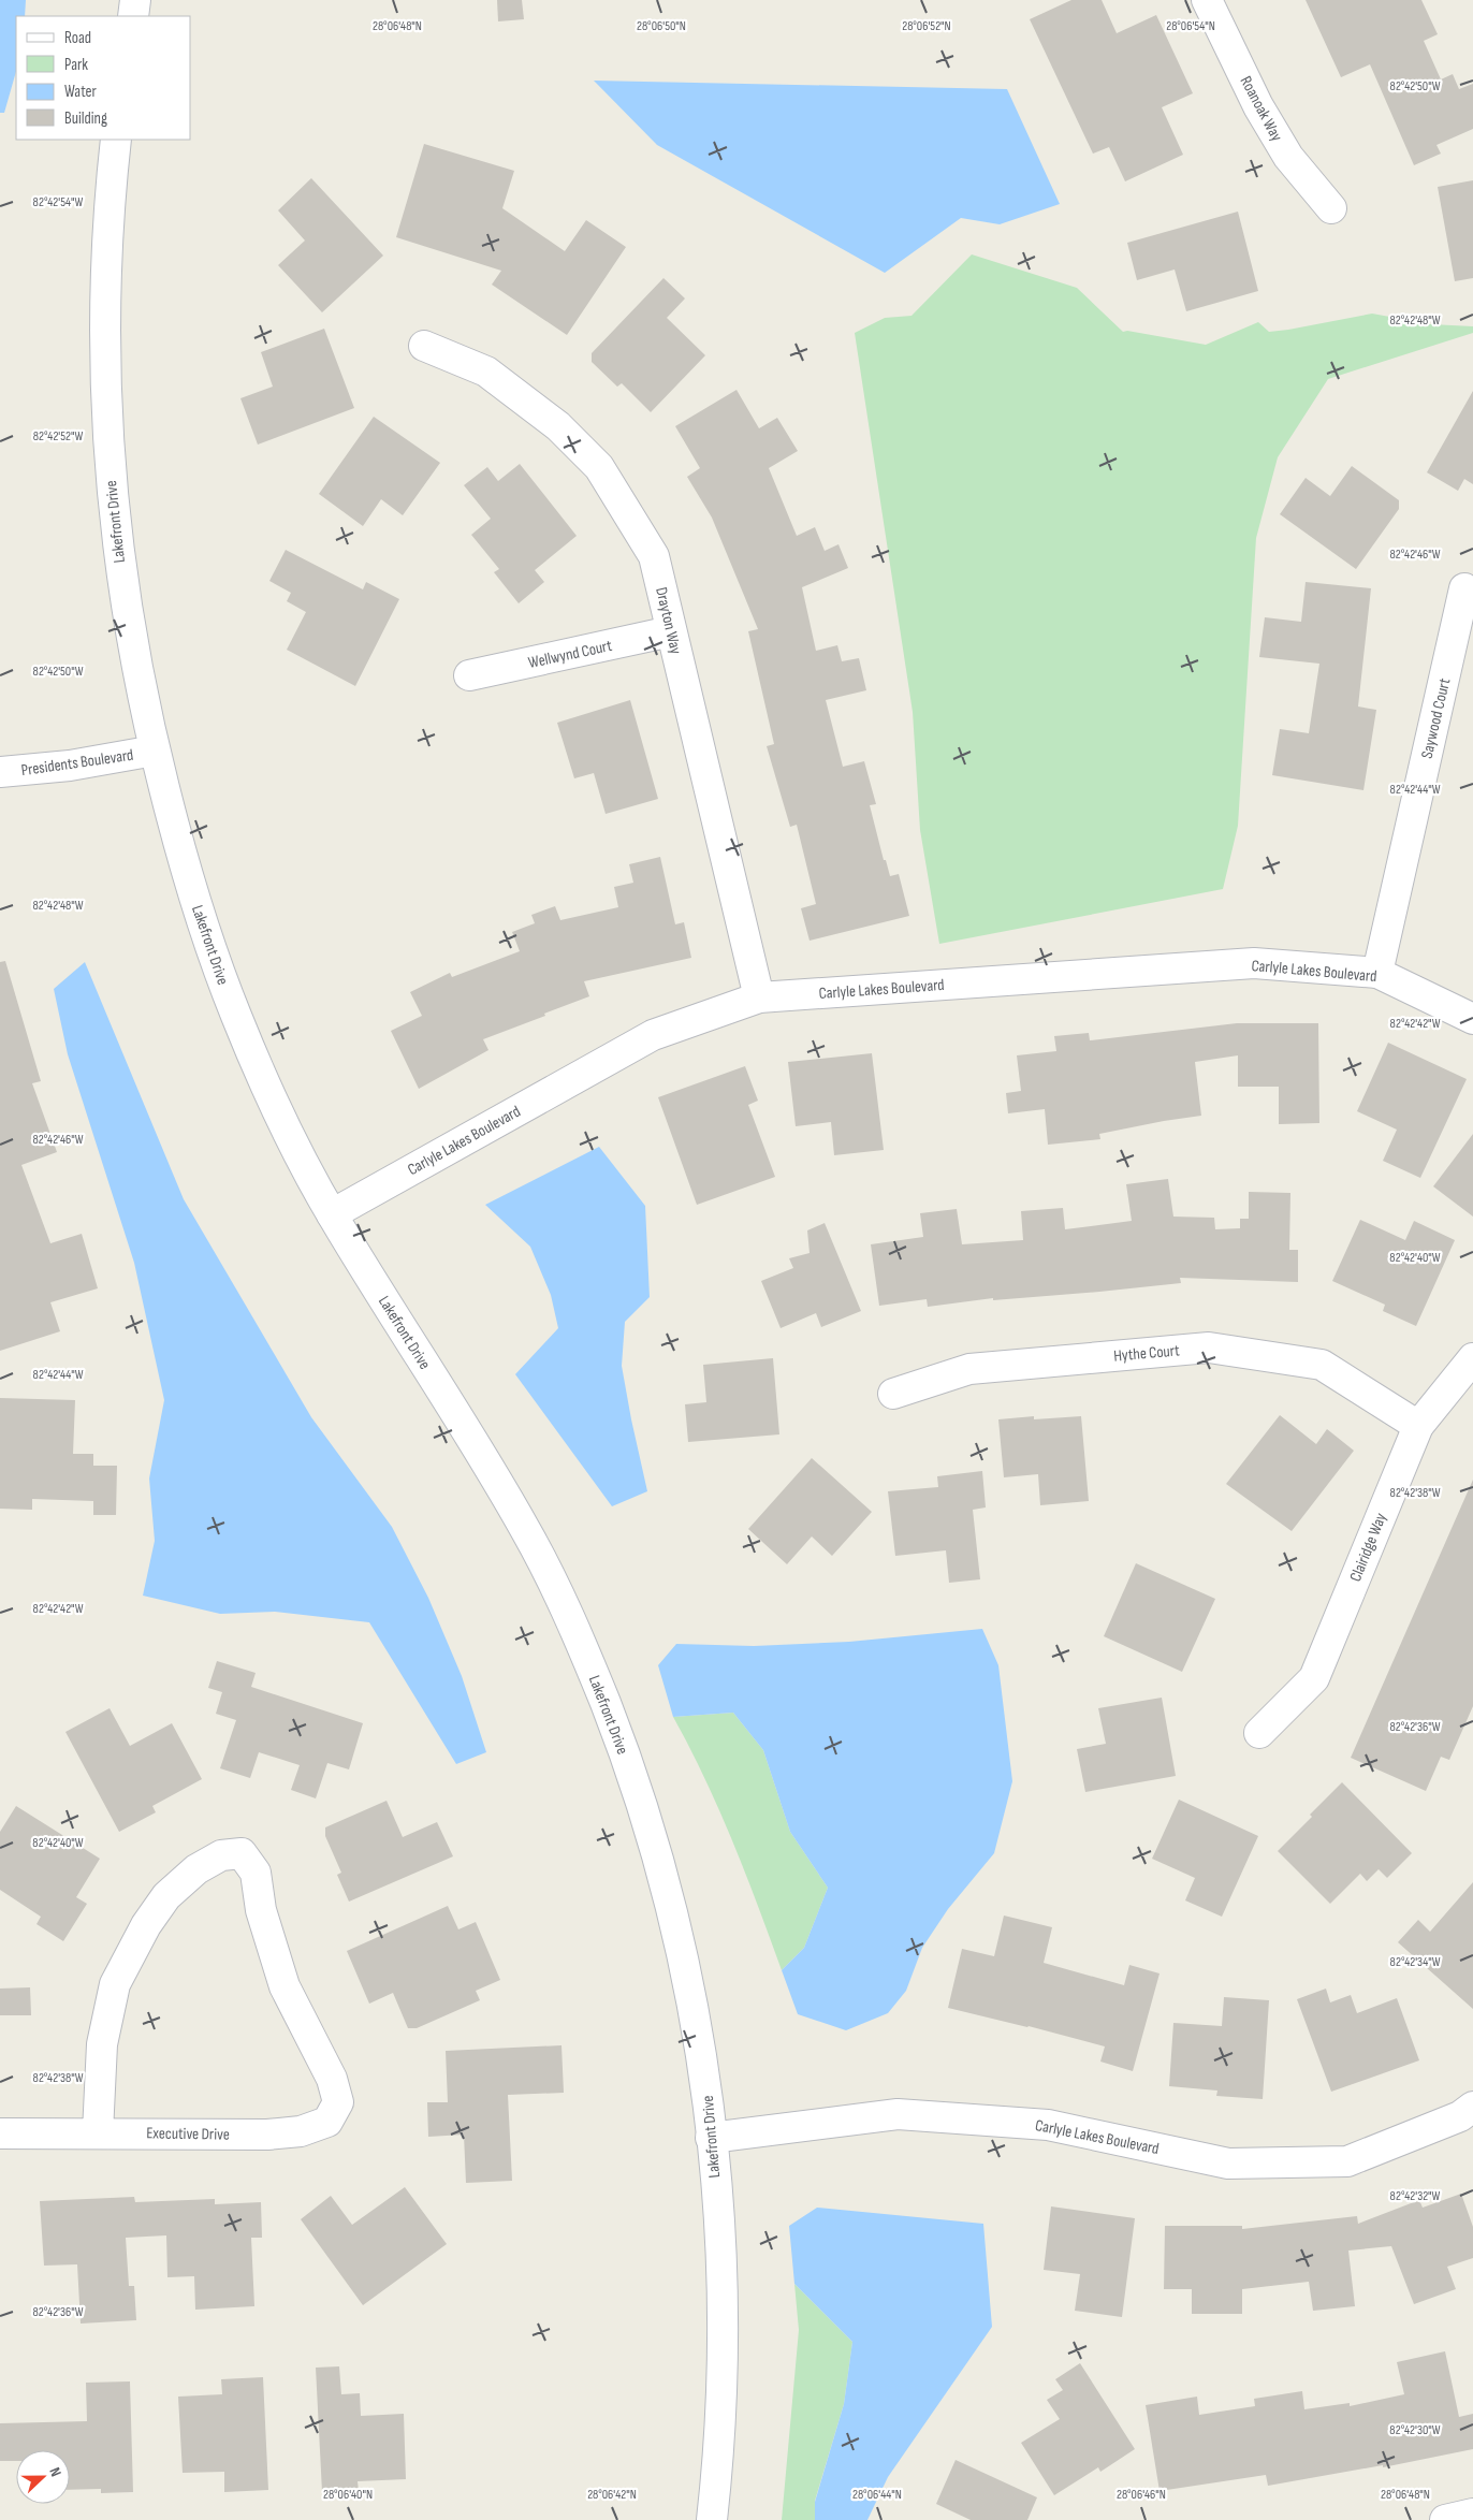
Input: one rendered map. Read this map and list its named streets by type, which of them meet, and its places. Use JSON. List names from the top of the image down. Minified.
{"streets":{"street":["Roanoak Way","Lakefront Drive","Drayton Way","Wellwynd Court","Saywood Court","Presidents Boulevard","Carlyle Lakes Boulevard","Hythe Court","Clairidge Way","Executive Drive"]},"crossings":[["Lakefront Drive","Presidents Boulevard"],["Lakefront Drive","Carlyle Lakes Boulevard"],["Drayton Way","Wellwynd Court"],["Drayton Way","Carlyle Lakes Boulevard"],["Saywood Court","Carlyle Lakes Boulevard"],["Hythe Court","Clairidge Way"]],"legend":["Road","Park","Water","Building"],"north":"right","coordinates":["28°06'48\"N","28°06'50\"N","28°06'52\"N","28°06'54\"N","82°42'50\"W","82°42'54\"W","82°42'48\"W","82°42'52\"W","82°42'46\"W","82°42'44\"W","82°42'42\"W","82°42'40\"W","82°42'38\"W","82°42'36\"W","82°42'34\"W","82°42'32\"W","82°42'30\"W","28°06'40\"N","28°06'42\"N","28°06'44\"N","28°06'46\"N"]}
